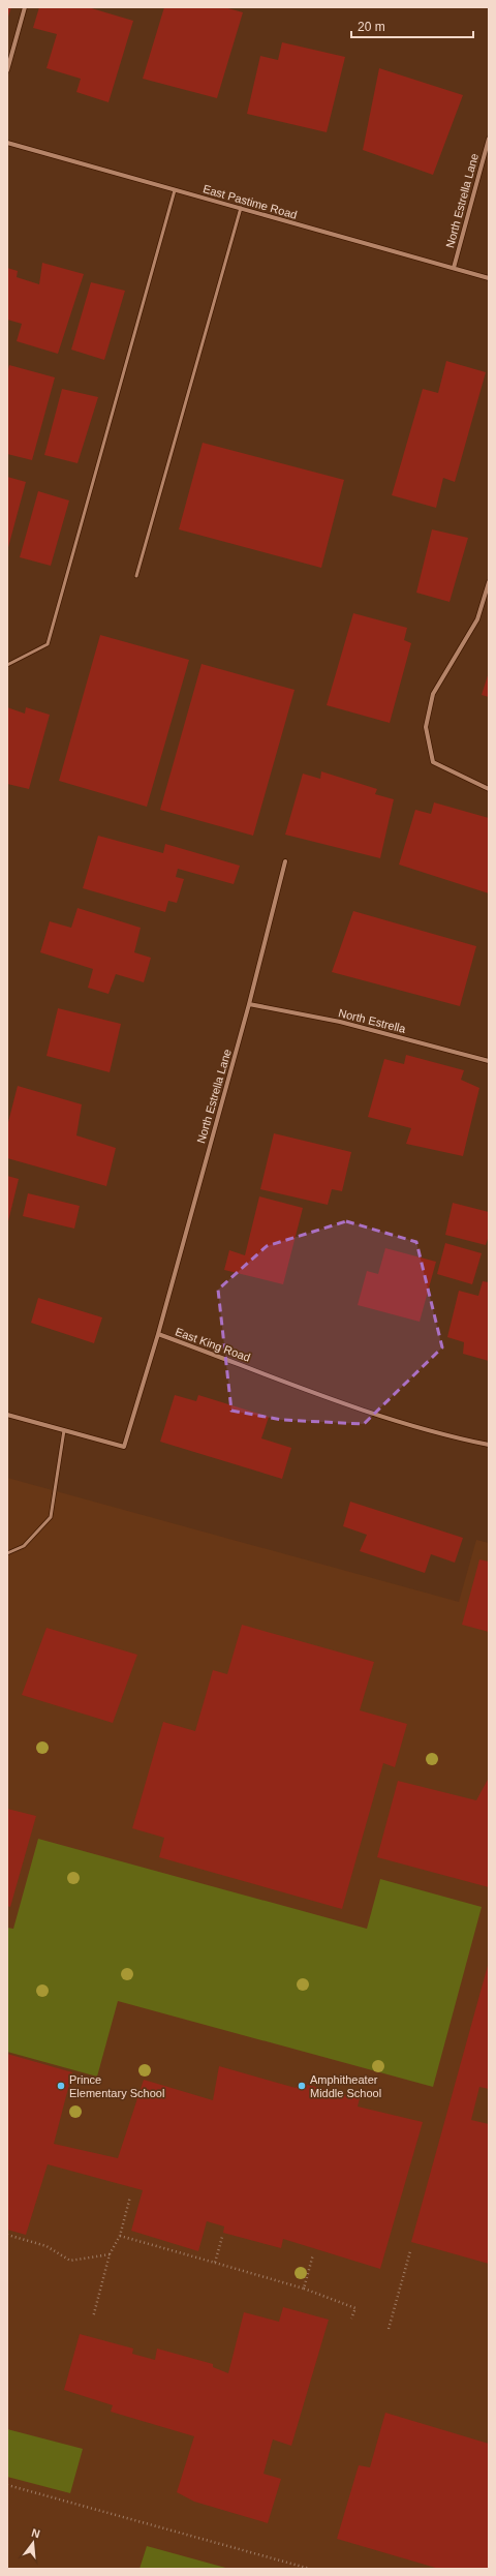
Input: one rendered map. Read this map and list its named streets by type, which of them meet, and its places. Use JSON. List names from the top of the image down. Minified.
{"streets":{"street":["North Estrella Lane","East Pastime Road","North Estrella","East King Road"]},"crossings":[["North Estrella Lane","East Pastime Road"],["North Estrella Lane","North Estrella"],["North Estrella Lane","East King Road"]],"places":["Prince Elementary School","Amphitheater Middle School"],"scale_bar":"20 m","north":"top"}
